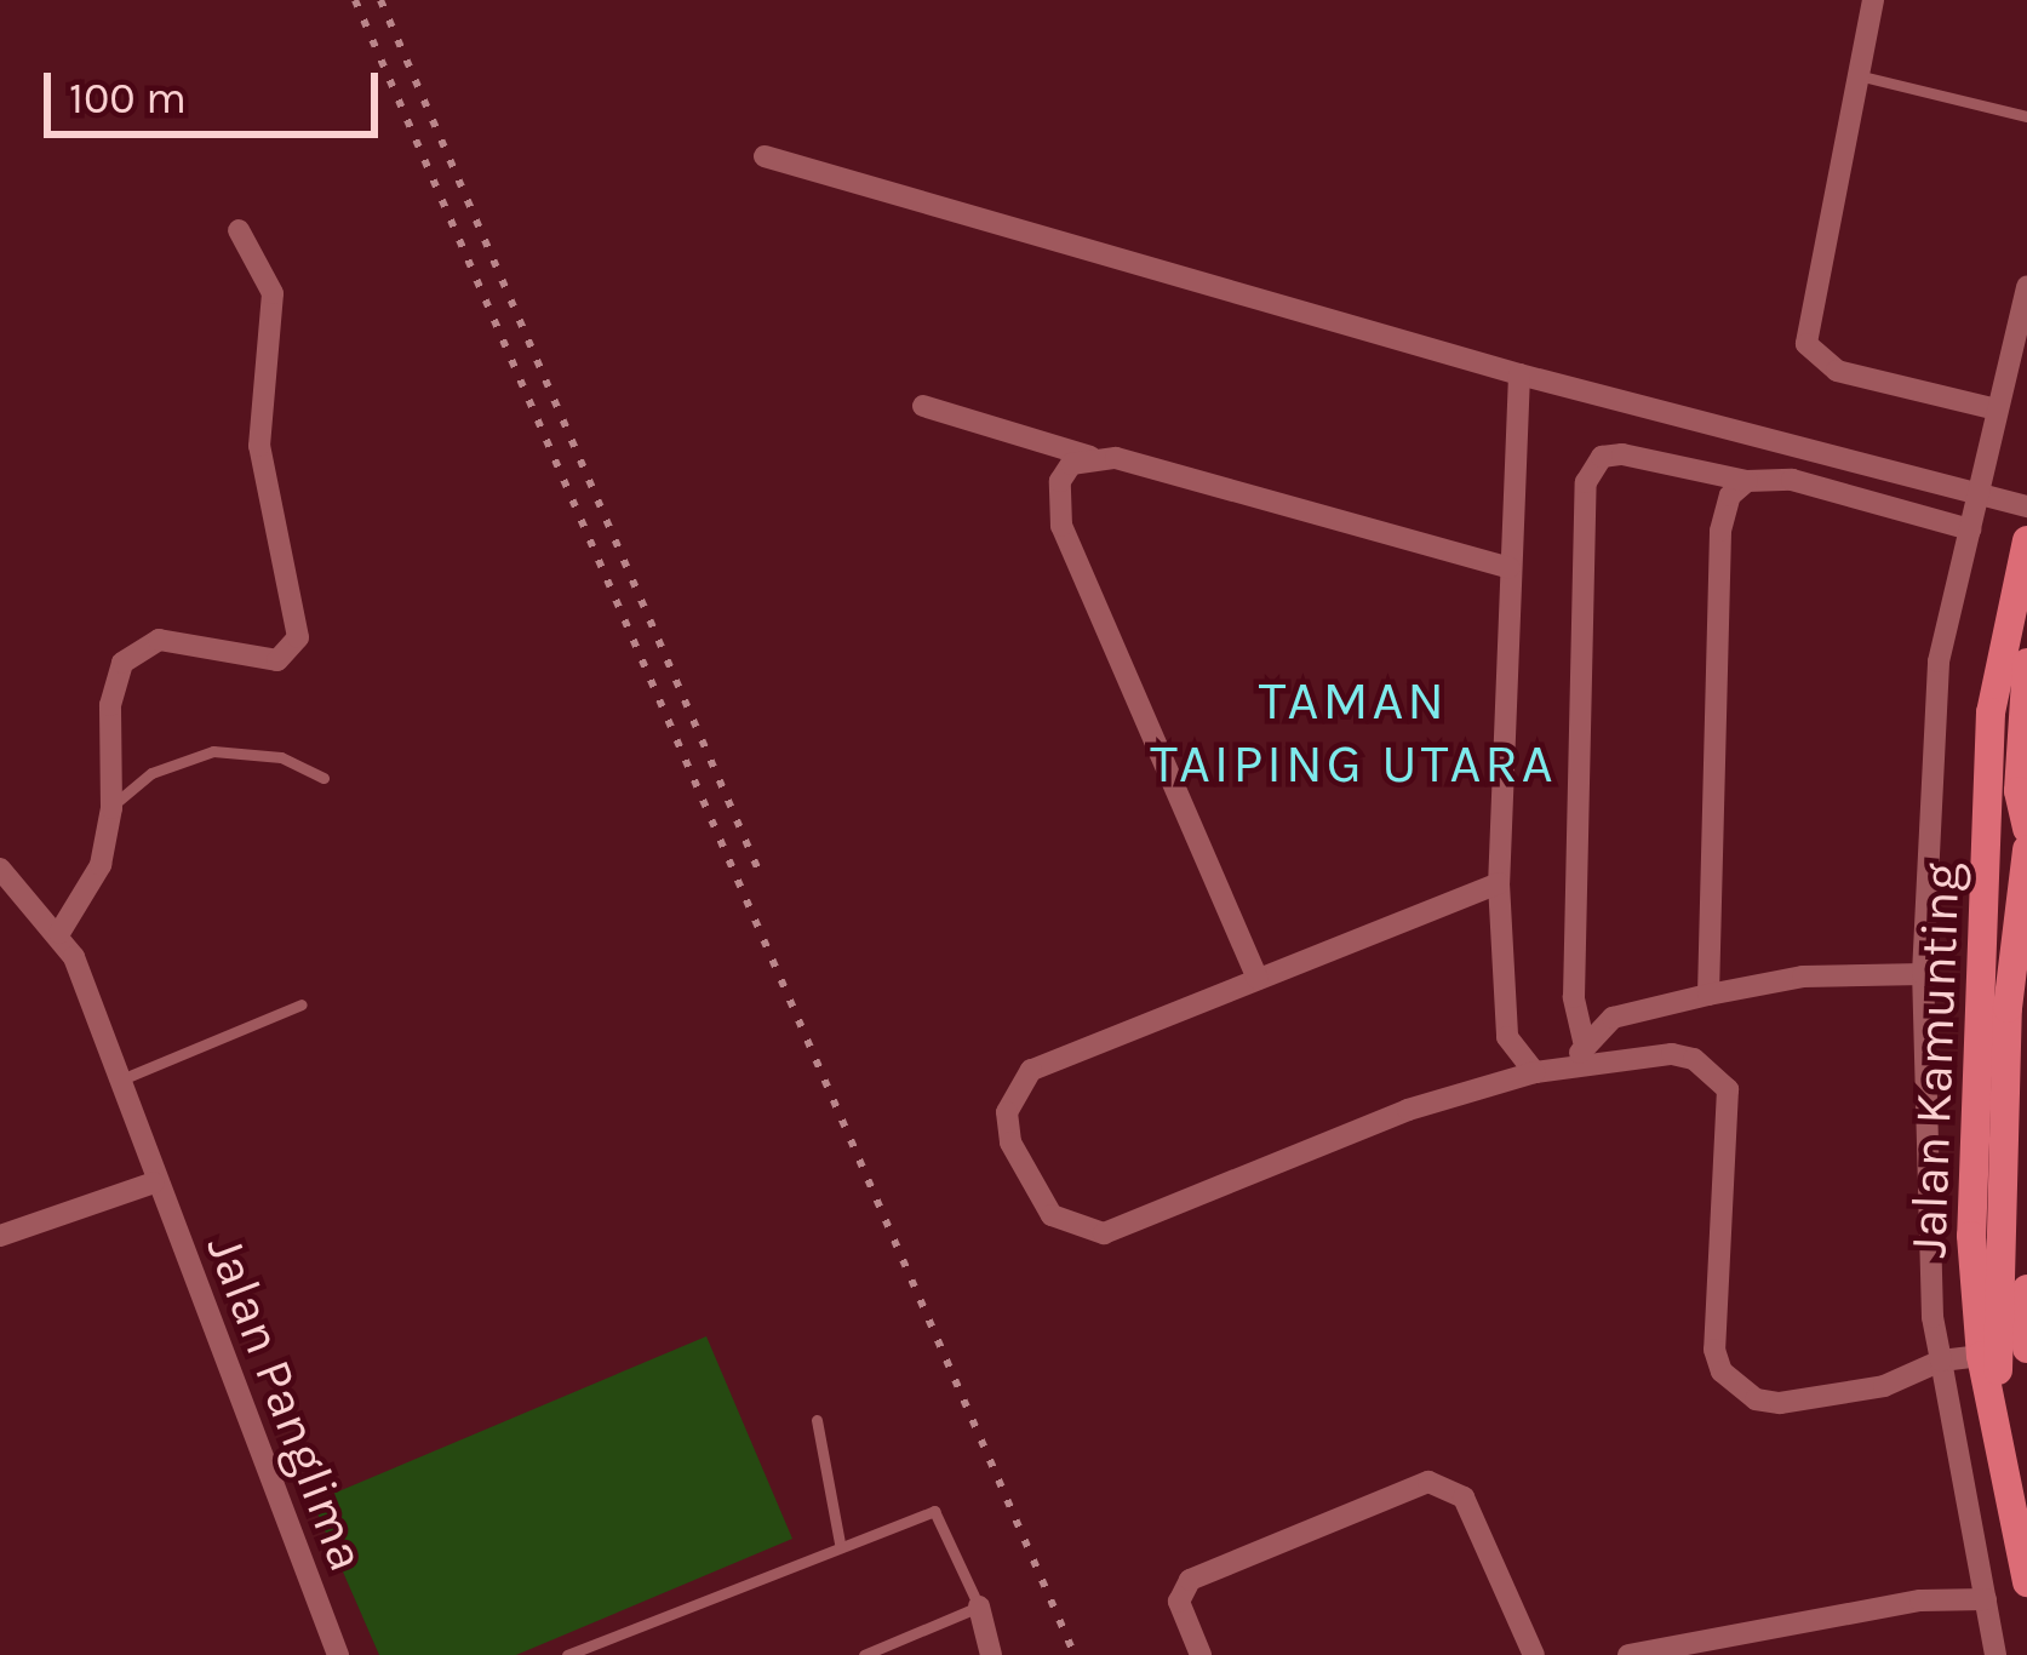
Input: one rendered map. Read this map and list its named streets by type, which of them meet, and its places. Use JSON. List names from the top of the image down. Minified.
{"streets":{"main road":["Jalan Kamunting"],"street":["Jalan Panglima"]},"districts":["TAMAN TAIPING UTARA"],"scale_bar":"100 m"}
